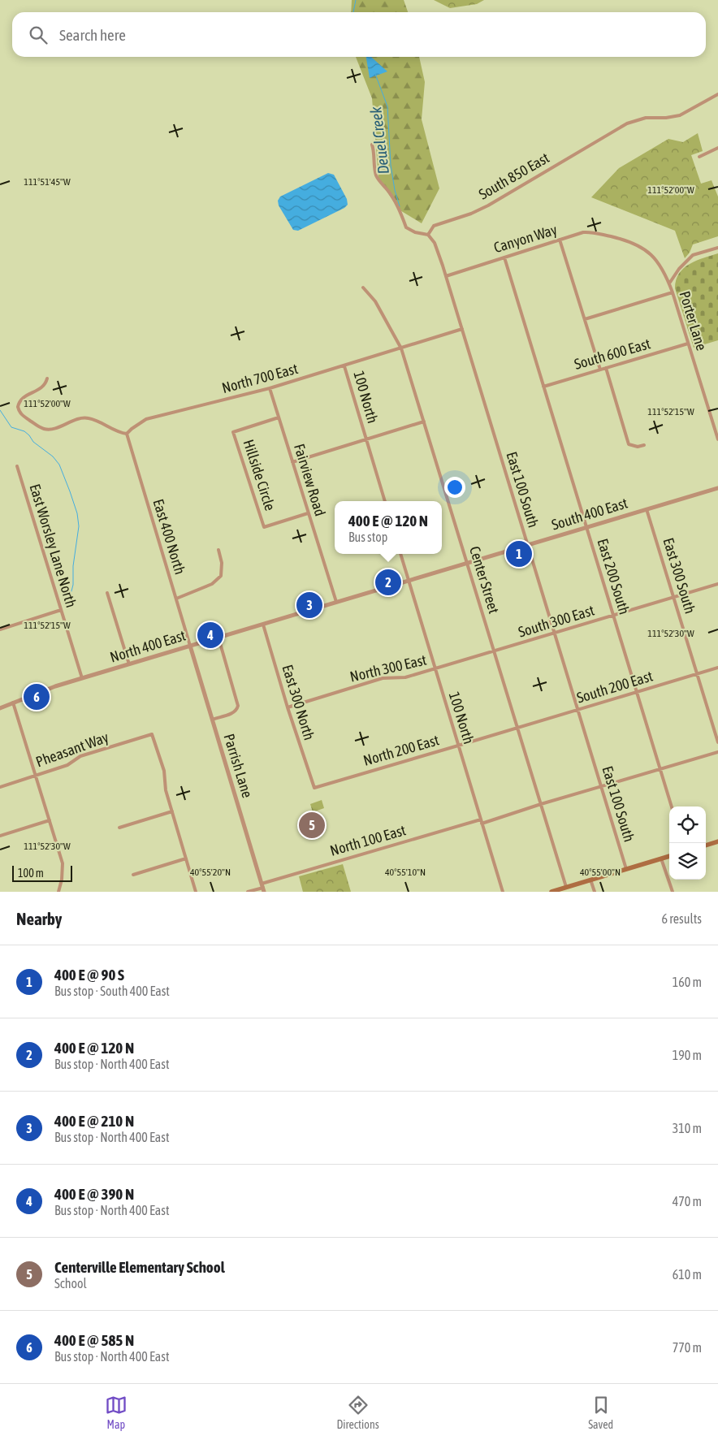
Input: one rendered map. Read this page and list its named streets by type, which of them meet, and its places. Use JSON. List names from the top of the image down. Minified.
{"streets":{"street":["South 850 East","Canyon Way","Porter Lane","South 600 East","North 700 East","100 North","Hillside Circle","Fairview Road","East 100 South","South 400 East","East 400 North","East Worsley Lane North","East 300 South","East 200 South","Center Street","South 300 East","North 400 East","North 300 East","South 200 East","East 300 North","Pheasant Way","North 200 East","Parrish Lane","North 100 East"]},"crossings":[["South 850 East","East 100 South"],["Canyon Way","Porter Lane"],["Canyon Way","East 100 South"],["Canyon Way","East 200 South"],["Porter Lane","South 600 East"],["South 600 East","East 200 South"],["North 700 East","100 North"],["North 700 East","Fairview Road"],["North 700 East","East 100 South"],["North 700 East","East 400 North"],["North 700 East","Center Street"],["100 North","North 400 East"],["100 North","North 300 East"],["100 North","North 200 East"],["100 North","North 100 East"],["Hillside Circle","Fairview Road"],["Fairview Road","North 400 East"],["East 100 South","South 400 East"],["East 100 South","South 300 East"],["East 100 South","South 200 East"],["East 100 South","North 100 East"],["South 400 East","East 300 South"],["South 400 East","East 200 South"],["South 400 East","Center Street"],["South 400 East","North 400 East"],["East 400 North","North 400 East"],["East 400 North","Parrish Lane"],["East Worsley Lane North","North 400 East"],["East 300 South","South 300 East"],["East 300 South","South 200 East"],["East 200 South","South 300 East"],["East 200 South","South 200 East"],["East 200 South","North 100 East"],["Center Street","South 300 East"],["Center Street","North 400 East"],["Center Street","North 300 East"],["Center Street","South 200 East"],["Center Street","North 200 East"],["Center Street","North 100 East"],["South 300 East","North 300 East"],["North 400 East","East 300 North"],["North 400 East","Parrish Lane"],["North 300 East","East 300 North"],["South 200 East","North 200 East"],["East 300 North","North 200 East"],["Parrish Lane","North 100 East"]],"water":["Deuel Creek"],"scale_bar":"100 m","page":{"search":"Search here","popup":["400 E @ 120 N","Bus stop"],"pins":["1","2","3","4","6","5"],"scale":"100 m","heading":["Nearby","6 results"],"list":[{"mark":"1","name":"400 E @ 90 S","note":"Bus stop · South 400 East","value":"160 m"},{"mark":"2","name":"400 E @ 120 N","note":"Bus stop · North 400 East","value":"190 m"},{"mark":"3","name":"400 E @ 210 N","note":"Bus stop · North 400 East","value":"310 m"},{"mark":"4","name":"400 E @ 390 N","note":"Bus stop · North 400 East","value":"470 m"},{"mark":"5","name":"Centerville Elementary School","note":"School","value":"610 m"},{"mark":"6","name":"400 E @ 585 N","note":"Bus stop · North 400 East","value":"770 m"}],"nav":["Map","Directions","Saved"]},"coordinates":["111°51'45\"W","111°52'00\"W","111°52'15\"W","111°52'30\"W","40°55'20\"N","40°55'10\"N","40°55'00\"N"]}
